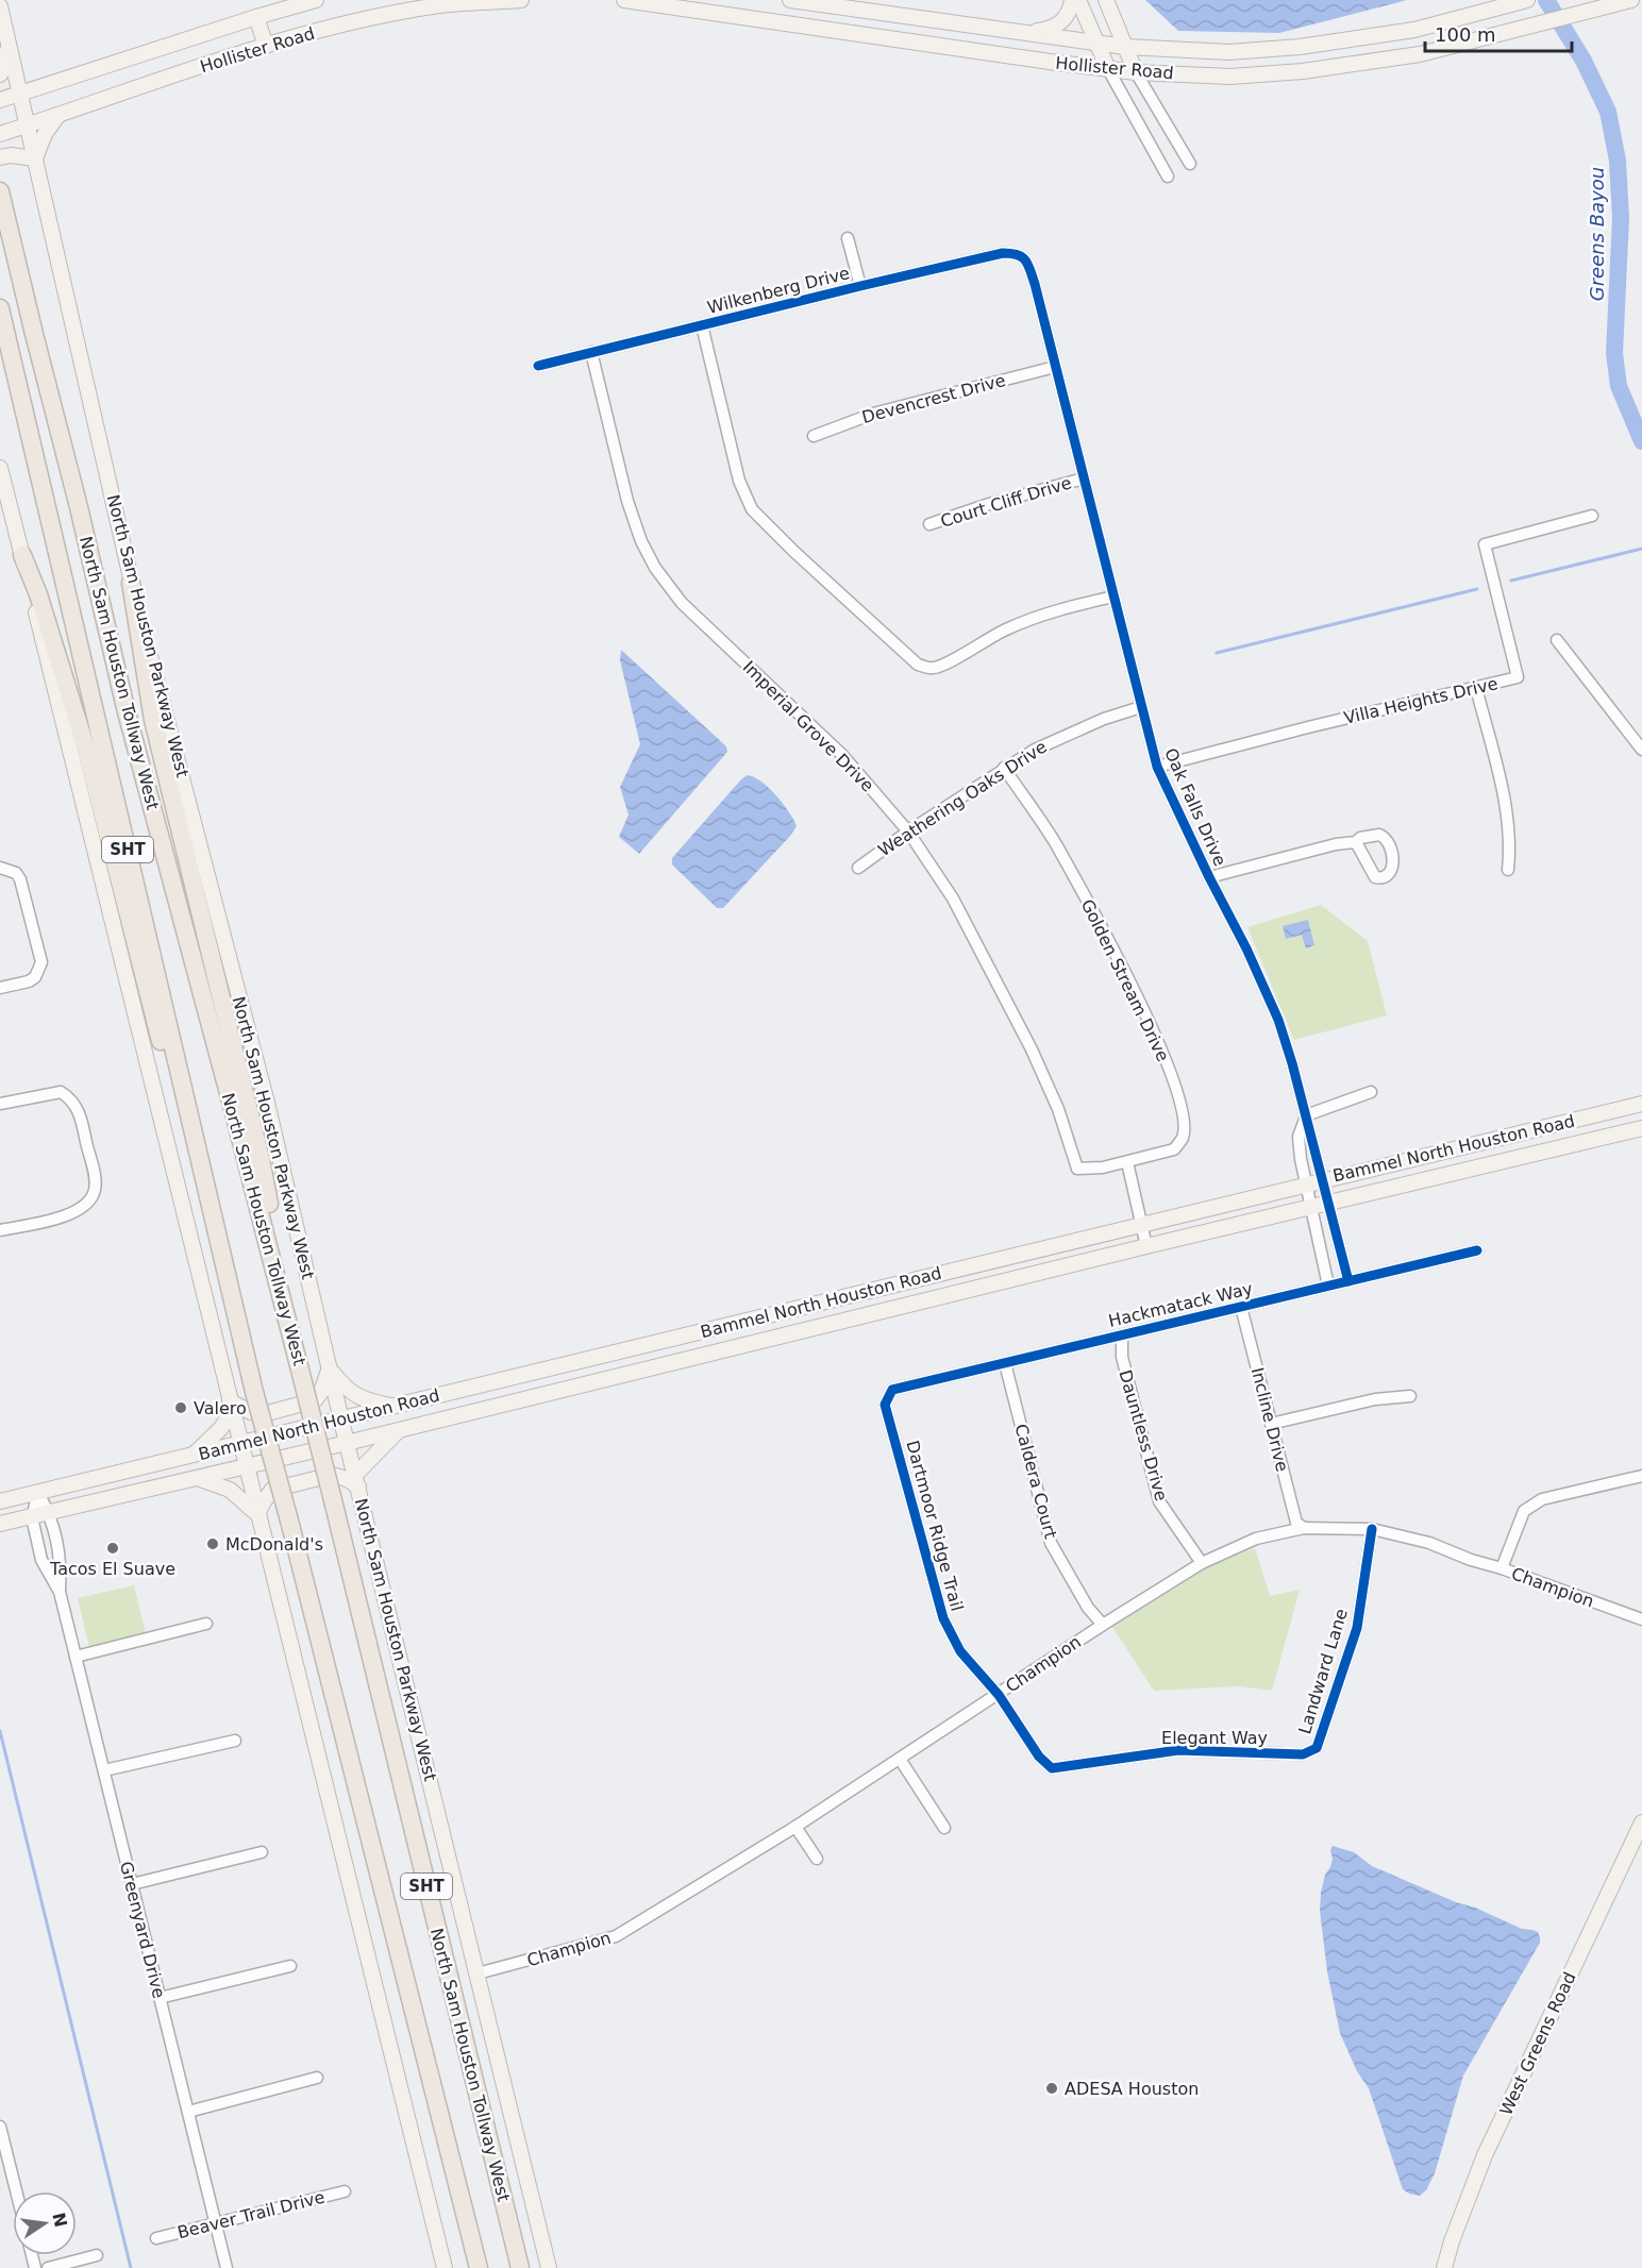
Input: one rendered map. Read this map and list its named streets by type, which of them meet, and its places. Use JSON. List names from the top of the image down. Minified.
{"streets":{"highway":["North Sam Houston Tollway West","SHT"],"main road":["Hollister Road","North Sam Houston Parkway West","Bammel North Houston Road","West Greens Road"],"street":["Wilkenberg Drive","Devencrest Drive","Court Cliff Drive","Villa Heights Drive","Imperial Grove Drive","Weathering Oaks Drive","Oak Falls Drive","Golden Stream Drive","Hackmatack Way","Incline Drive","Dauntless Drive","Caldera Court","Dartmoor Ridge Trail","Champion","Landward Lane","Elegant Way","Greenyard Drive","Beaver Trail Drive"]},"crossings":[["Hollister Road","North Sam Houston Parkway West"],["Wilkenberg Drive","Imperial Grove Drive"],["Wilkenberg Drive","Oak Falls Drive"],["Devencrest Drive","Oak Falls Drive"],["Court Cliff Drive","Oak Falls Drive"],["North Sam Houston Parkway West","Bammel North Houston Road"],["North Sam Houston Parkway West","Champion"],["Villa Heights Drive","Oak Falls Drive"],["Imperial Grove Drive","Weathering Oaks Drive"],["Imperial Grove Drive","Golden Stream Drive"],["Weathering Oaks Drive","Oak Falls Drive"],["Weathering Oaks Drive","Golden Stream Drive"],["Oak Falls Drive","Bammel North Houston Road"],["Oak Falls Drive","Hackmatack Way"],["Bammel North Houston Road","Greenyard Drive"],["Hackmatack Way","Incline Drive"],["Hackmatack Way","Dauntless Drive"],["Hackmatack Way","Caldera Court"],["Hackmatack Way","Dartmoor Ridge Trail"],["Incline Drive","Champion"],["Dauntless Drive","Champion"],["Caldera Court","Champion"],["Dartmoor Ridge Trail","Champion"],["Dartmoor Ridge Trail","Elegant Way"],["Champion","Landward Lane"],["Landward Lane","Elegant Way"],["Greenyard Drive","Beaver Trail Drive"]],"water":["Greens Bayou"],"places":["Valero","McDonald's","Tacos El Suave","ADESA Houston"],"scale_bar":"100 m","north":"right"}
